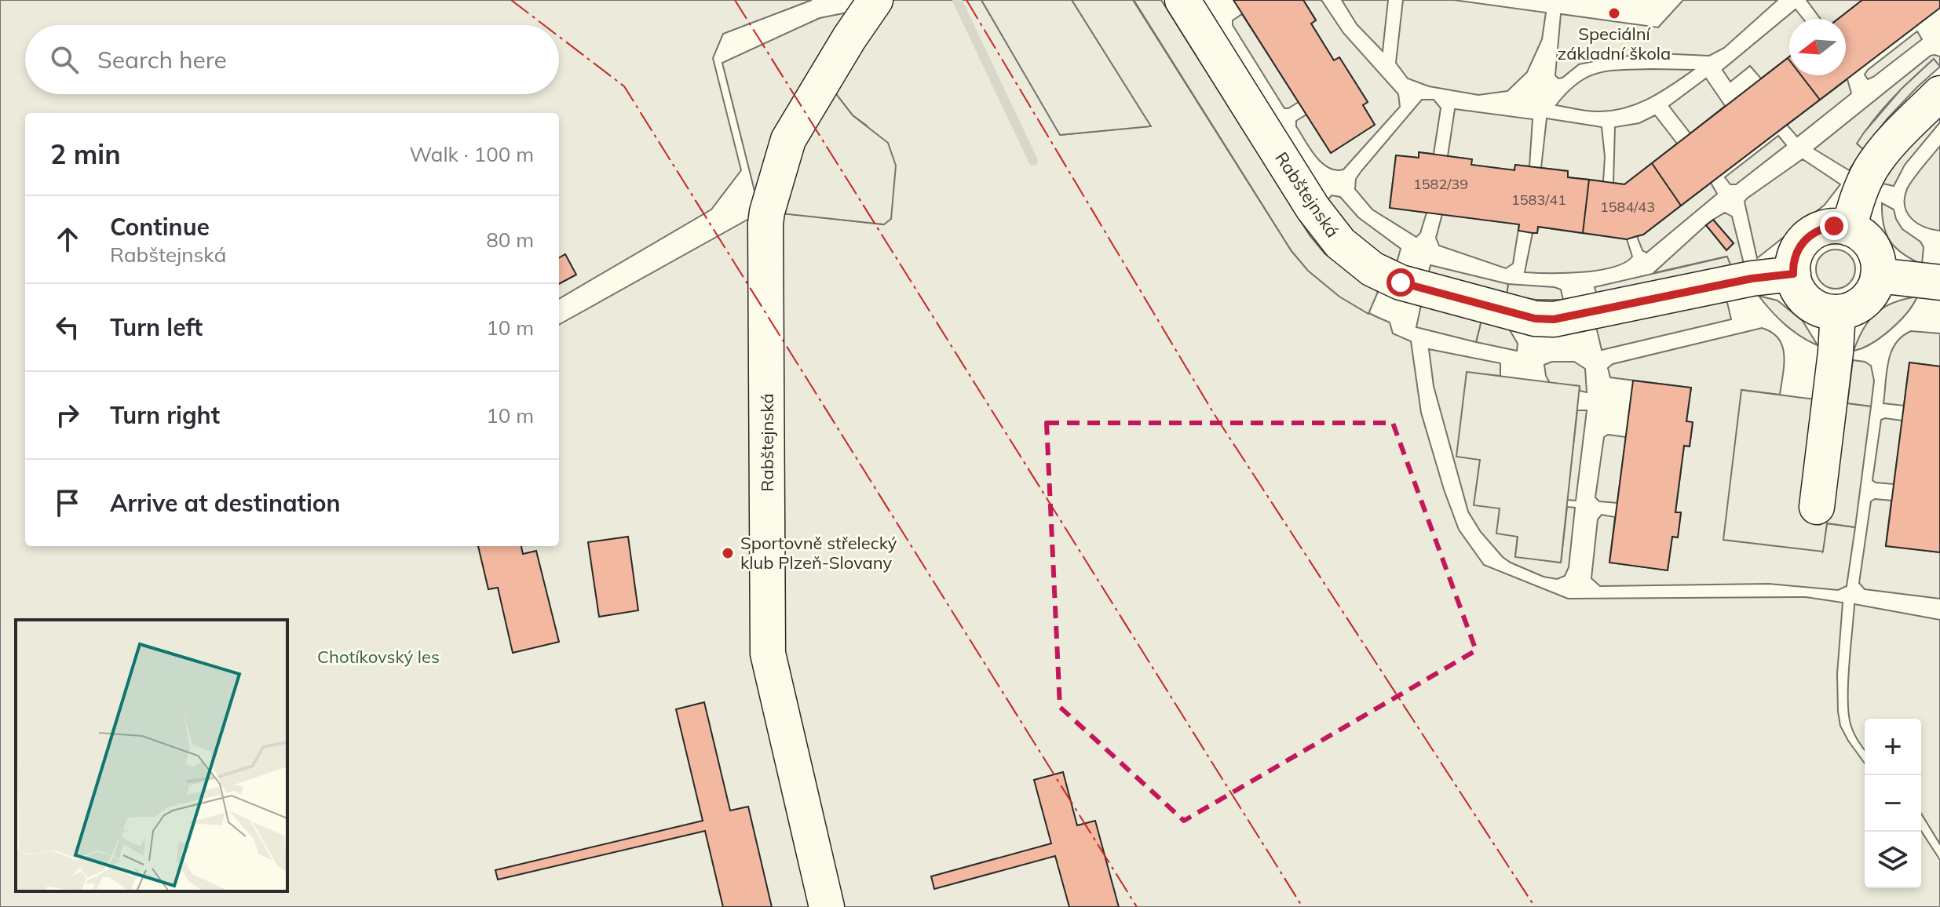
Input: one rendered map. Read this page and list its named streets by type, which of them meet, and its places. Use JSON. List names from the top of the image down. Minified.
{"streets":{"street":["Rabštejnská"]},"parks":["Chotíkovský les"],"places":["Speciální základní škola","Sportovně střelecký klub Plzeň-Slovany"],"house_numbers":["1582/39","1583/41","1584/43"],"north":"left","page":{"search":"Search here","heading":["2 min","Walk · 100 m"],"list":[["Continue","Rabštejnská","80 m"],["Turn left","10 m"],["Turn right","10 m"],"Arrive at destination"],"map_buttons":["+","−"]}}
